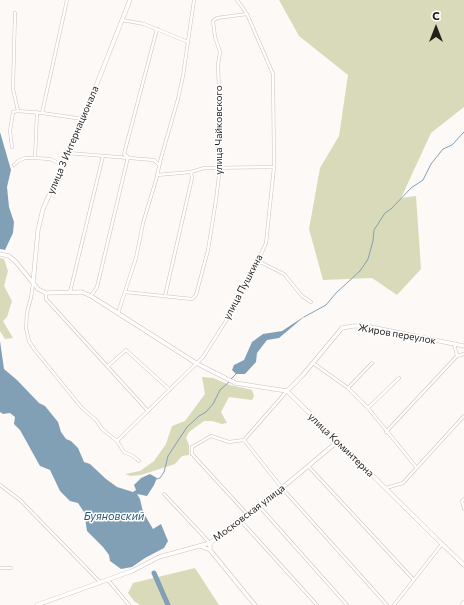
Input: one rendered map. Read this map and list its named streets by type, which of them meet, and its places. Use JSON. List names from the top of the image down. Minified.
{"streets":{"street":["улица Чайковского","улица 3 Интернационала","улица Пушкина","Жиров переулок","улица Коминтерна","Московская улица"]},"crossings":[["улица Чайковского","улица Пушкина"],["Жиров переулок","улица Коминтерна"],["улица Коминтерна","Московская улица"]],"water":["Буяновский"],"north":"top"}
